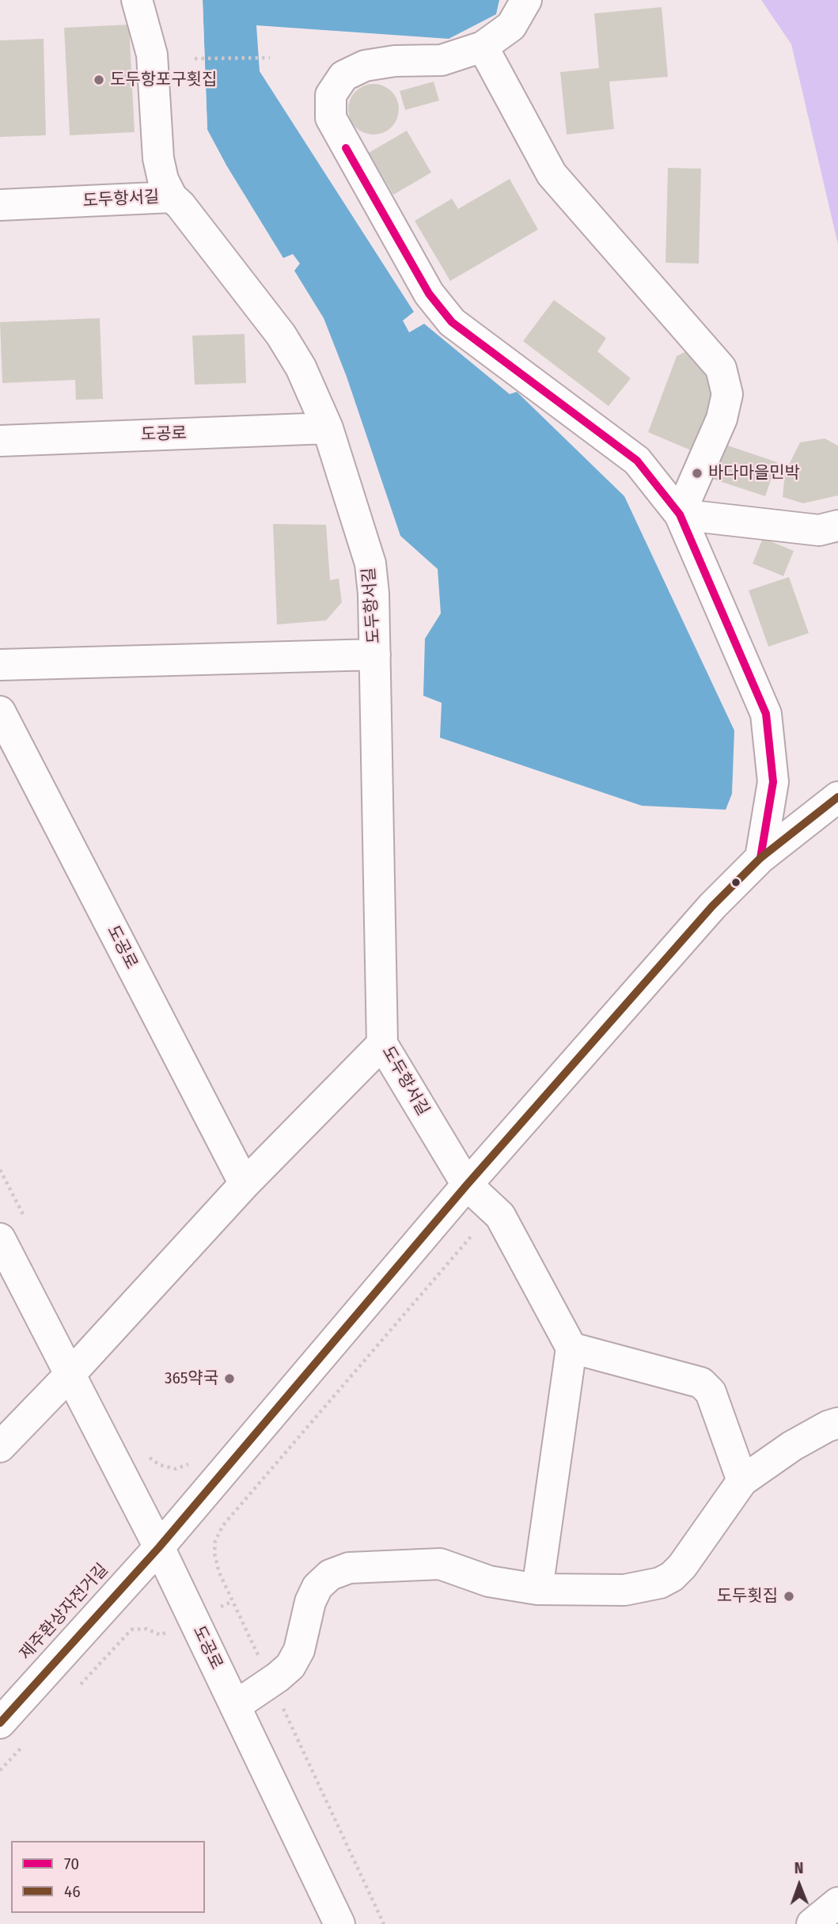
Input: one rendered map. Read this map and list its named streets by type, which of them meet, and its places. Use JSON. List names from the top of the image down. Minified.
{"streets":{"street":["도두항서길","도공로"]},"crossings":[["도두항서길","도공로"]],"places":["도두항포구횟집","바다마을민박","365약국","도두횟집"],"lines":["transit line 70","transit line 46"],"legend":["70","46"],"north":"top"}
